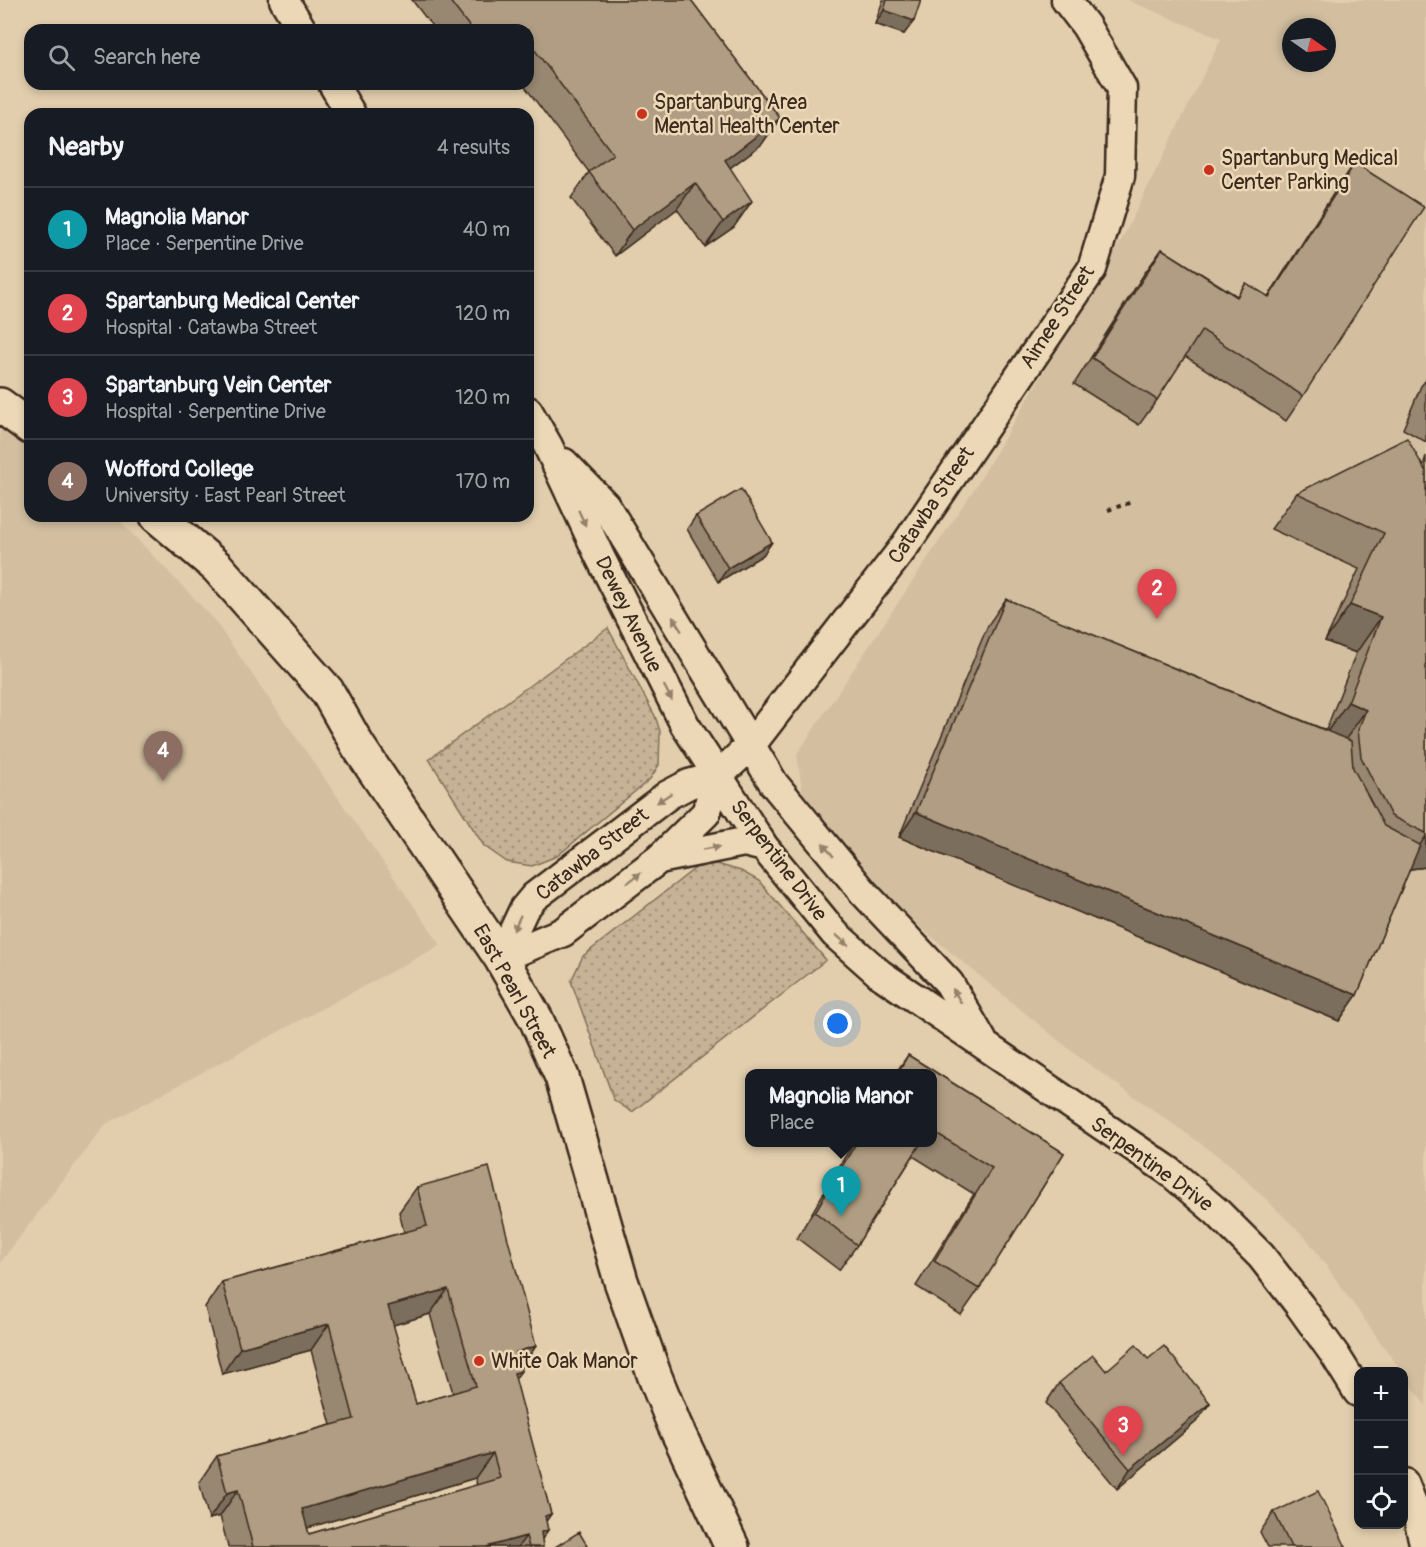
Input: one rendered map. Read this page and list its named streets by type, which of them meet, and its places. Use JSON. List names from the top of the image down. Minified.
{"streets":{"street":["Aimee Street","Catawba Street","Dewey Avenue","Serpentine Drive","East Pearl Street"]},"crossings":[["Aimee Street","Catawba Street"],["Catawba Street","Dewey Avenue"],["Catawba Street","Serpentine Drive"],["Catawba Street","East Pearl Street"],["Dewey Avenue","Serpentine Drive"]],"places":["Spartanburg Area Mental Health Center","Spartanburg Medical Center Parking","White Oak Manor"],"north":"right","page":{"search":"Search here","heading":["Nearby","4 results"],"list":[{"mark":"1","name":"Magnolia Manor","note":"Place · Serpentine Drive","value":"40 m"},{"mark":"2","name":"Spartanburg Medical Center","note":"Hospital · Catawba Street","value":"120 m"},{"mark":"3","name":"Spartanburg Vein Center","note":"Hospital · Serpentine Drive","value":"120 m"},{"mark":"4","name":"Wofford College","note":"University · East Pearl Street","value":"170 m"}],"pins":["2","4","1","3"],"popup":["Magnolia Manor","Place"],"map_buttons":["+","−"]}}
